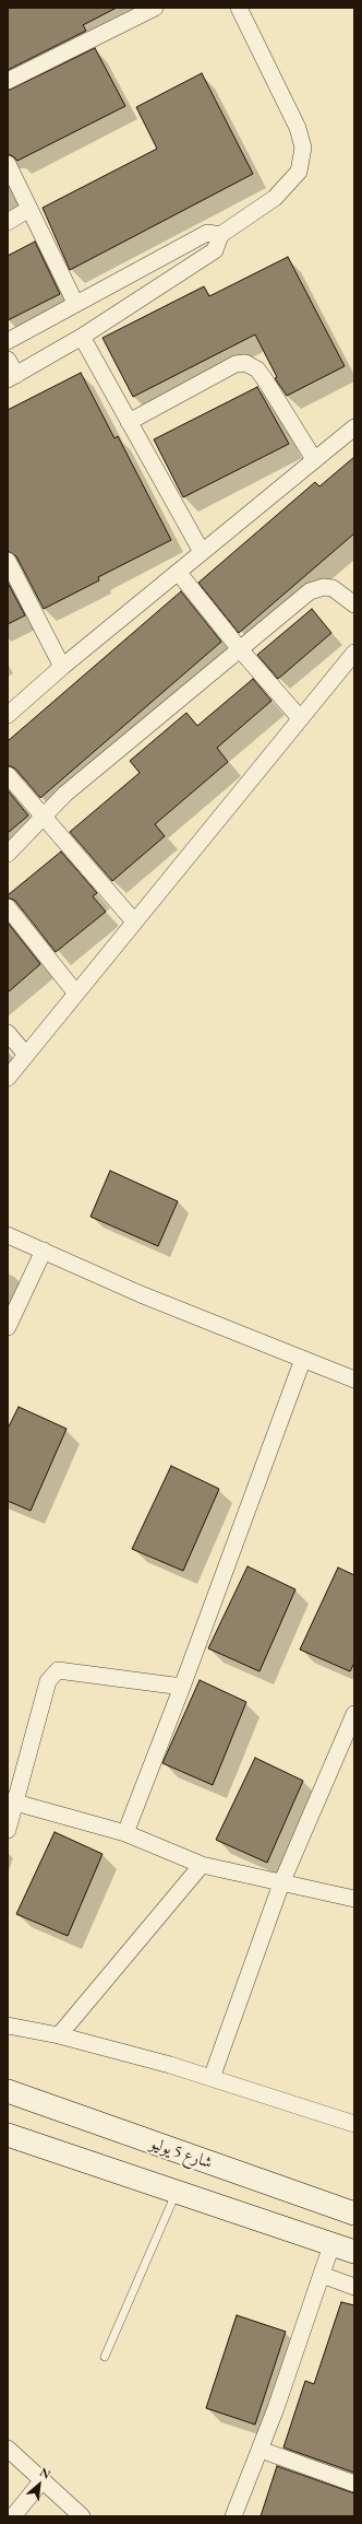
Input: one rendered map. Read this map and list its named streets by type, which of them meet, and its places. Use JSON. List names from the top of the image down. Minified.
{"streets":{"main road":["شارع 5 يوليو"]},"north":"top right"}
